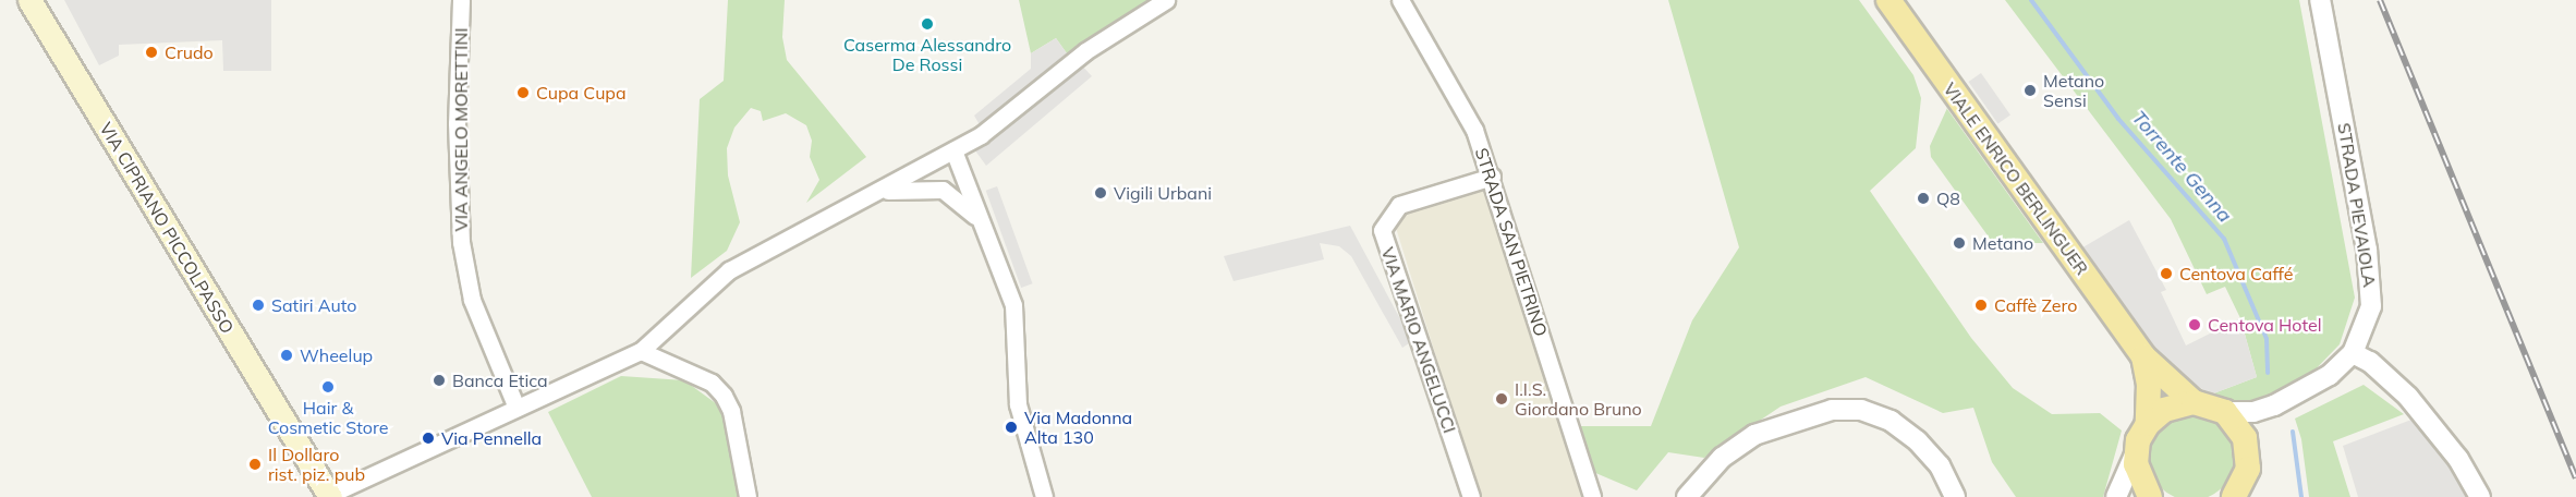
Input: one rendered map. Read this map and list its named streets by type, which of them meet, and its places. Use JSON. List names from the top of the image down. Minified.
{"streets":{"main road":["VIALE ENRICO BERLINGUER","VIA CIPRIANO PICCOLPASSO"],"street":["VIA ANGELO MORETTINI","STRADA PIEVAIOLA","STRADA SAN PIETRINO","VIA MARIO ANGELUCCI"]},"crossings":[["STRADA SAN PIETRINO","VIA MARIO ANGELUCCI"]],"water":["Torrente Genna"],"places":["Caserma Alessandro De Rossi","Crudo","Metano Sensi","Cupa Cupa","Vigili Urbani","Q8","Metano","Centova Caffé","Satiri Auto","Caffè Zero","Centova Hotel","Wheelup","Banca Etica","Hair & Cosmetic Store","I.I.S. Giordano Bruno","Via Madonna Alta 130","Via Pennella","Il Dollaro rist. piz. pub"]}
